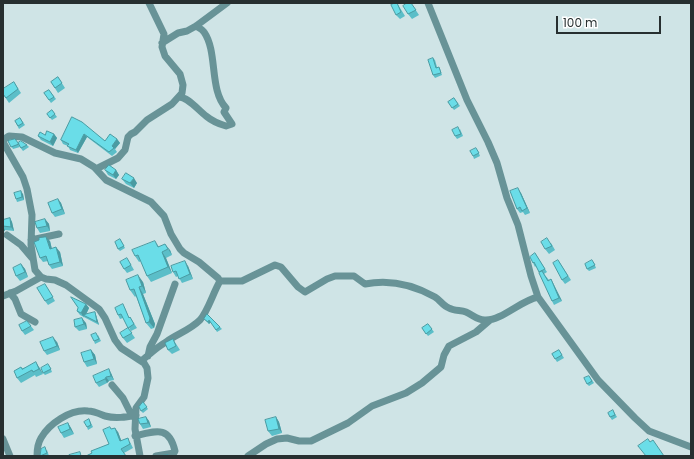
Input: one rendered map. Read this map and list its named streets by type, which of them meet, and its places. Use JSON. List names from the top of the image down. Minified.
{"scale_bar":"100 m"}
